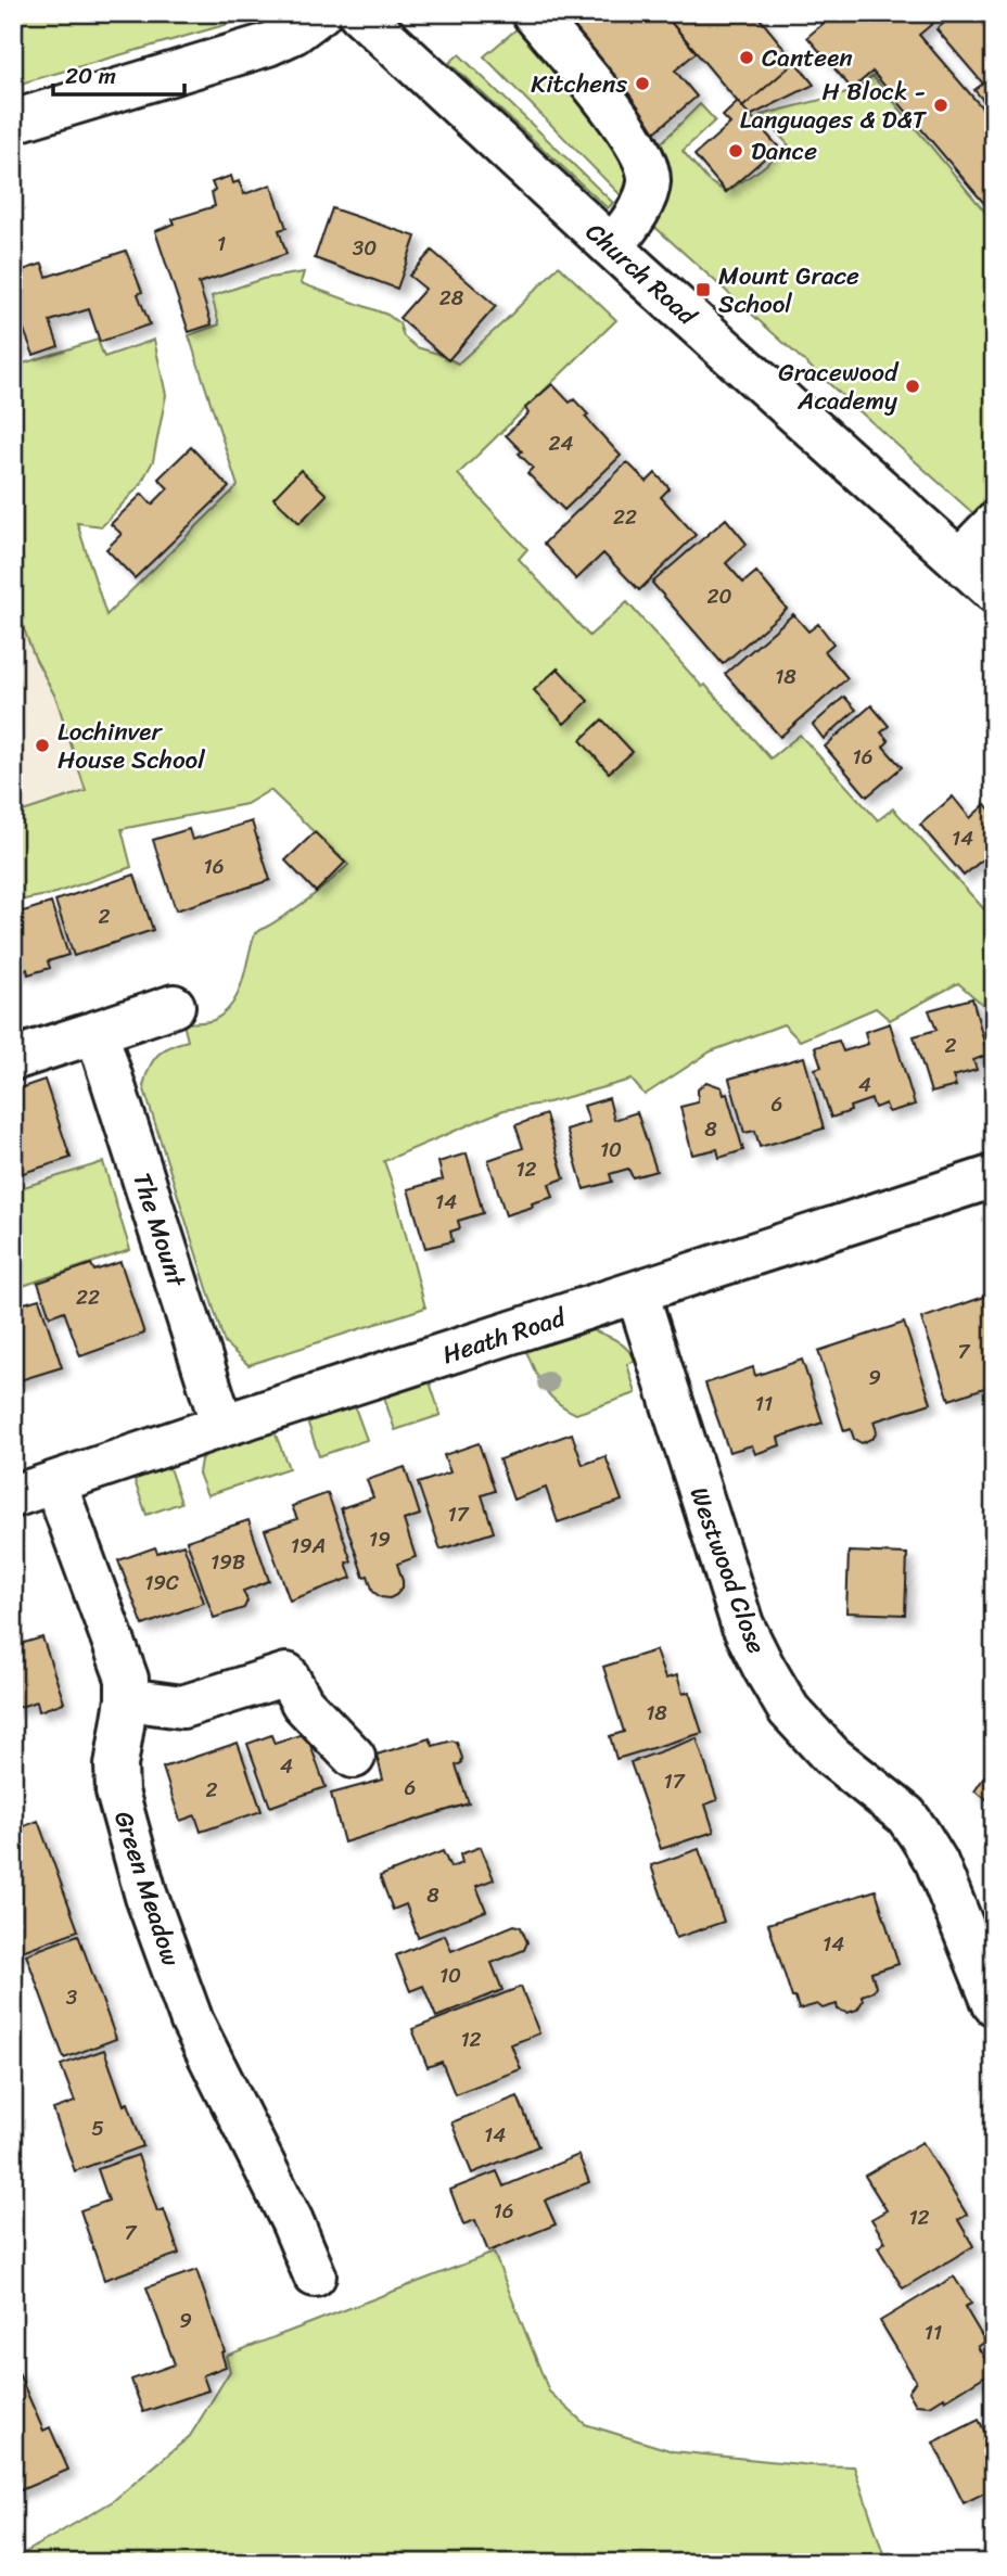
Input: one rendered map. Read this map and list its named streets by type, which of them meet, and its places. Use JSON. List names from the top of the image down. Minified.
{"streets":{"street":["Church Road","The Mount","Heath Road","Westwood Close","Green Meadow"]},"crossings":[["The Mount","Heath Road"],["Heath Road","Westwood Close"],["Heath Road","Green Meadow"]],"places":{"other":["Canteen","Kitchens","H Block - Languages & D&T","Dance","Gracewood Academy","Lochinver House School"],"transit":["Mount Grace School"]},"house_numbers":["1","30","28","24","22","20","18","16","14","16","2","2","4","6","8","10","12","14","22","7","9","11","17","19","19A","19B","19C","18","4","17","6","2","8","14","10","3","12","5","14","16","12","7","9","11"],"scale_bar":"20 m"}
